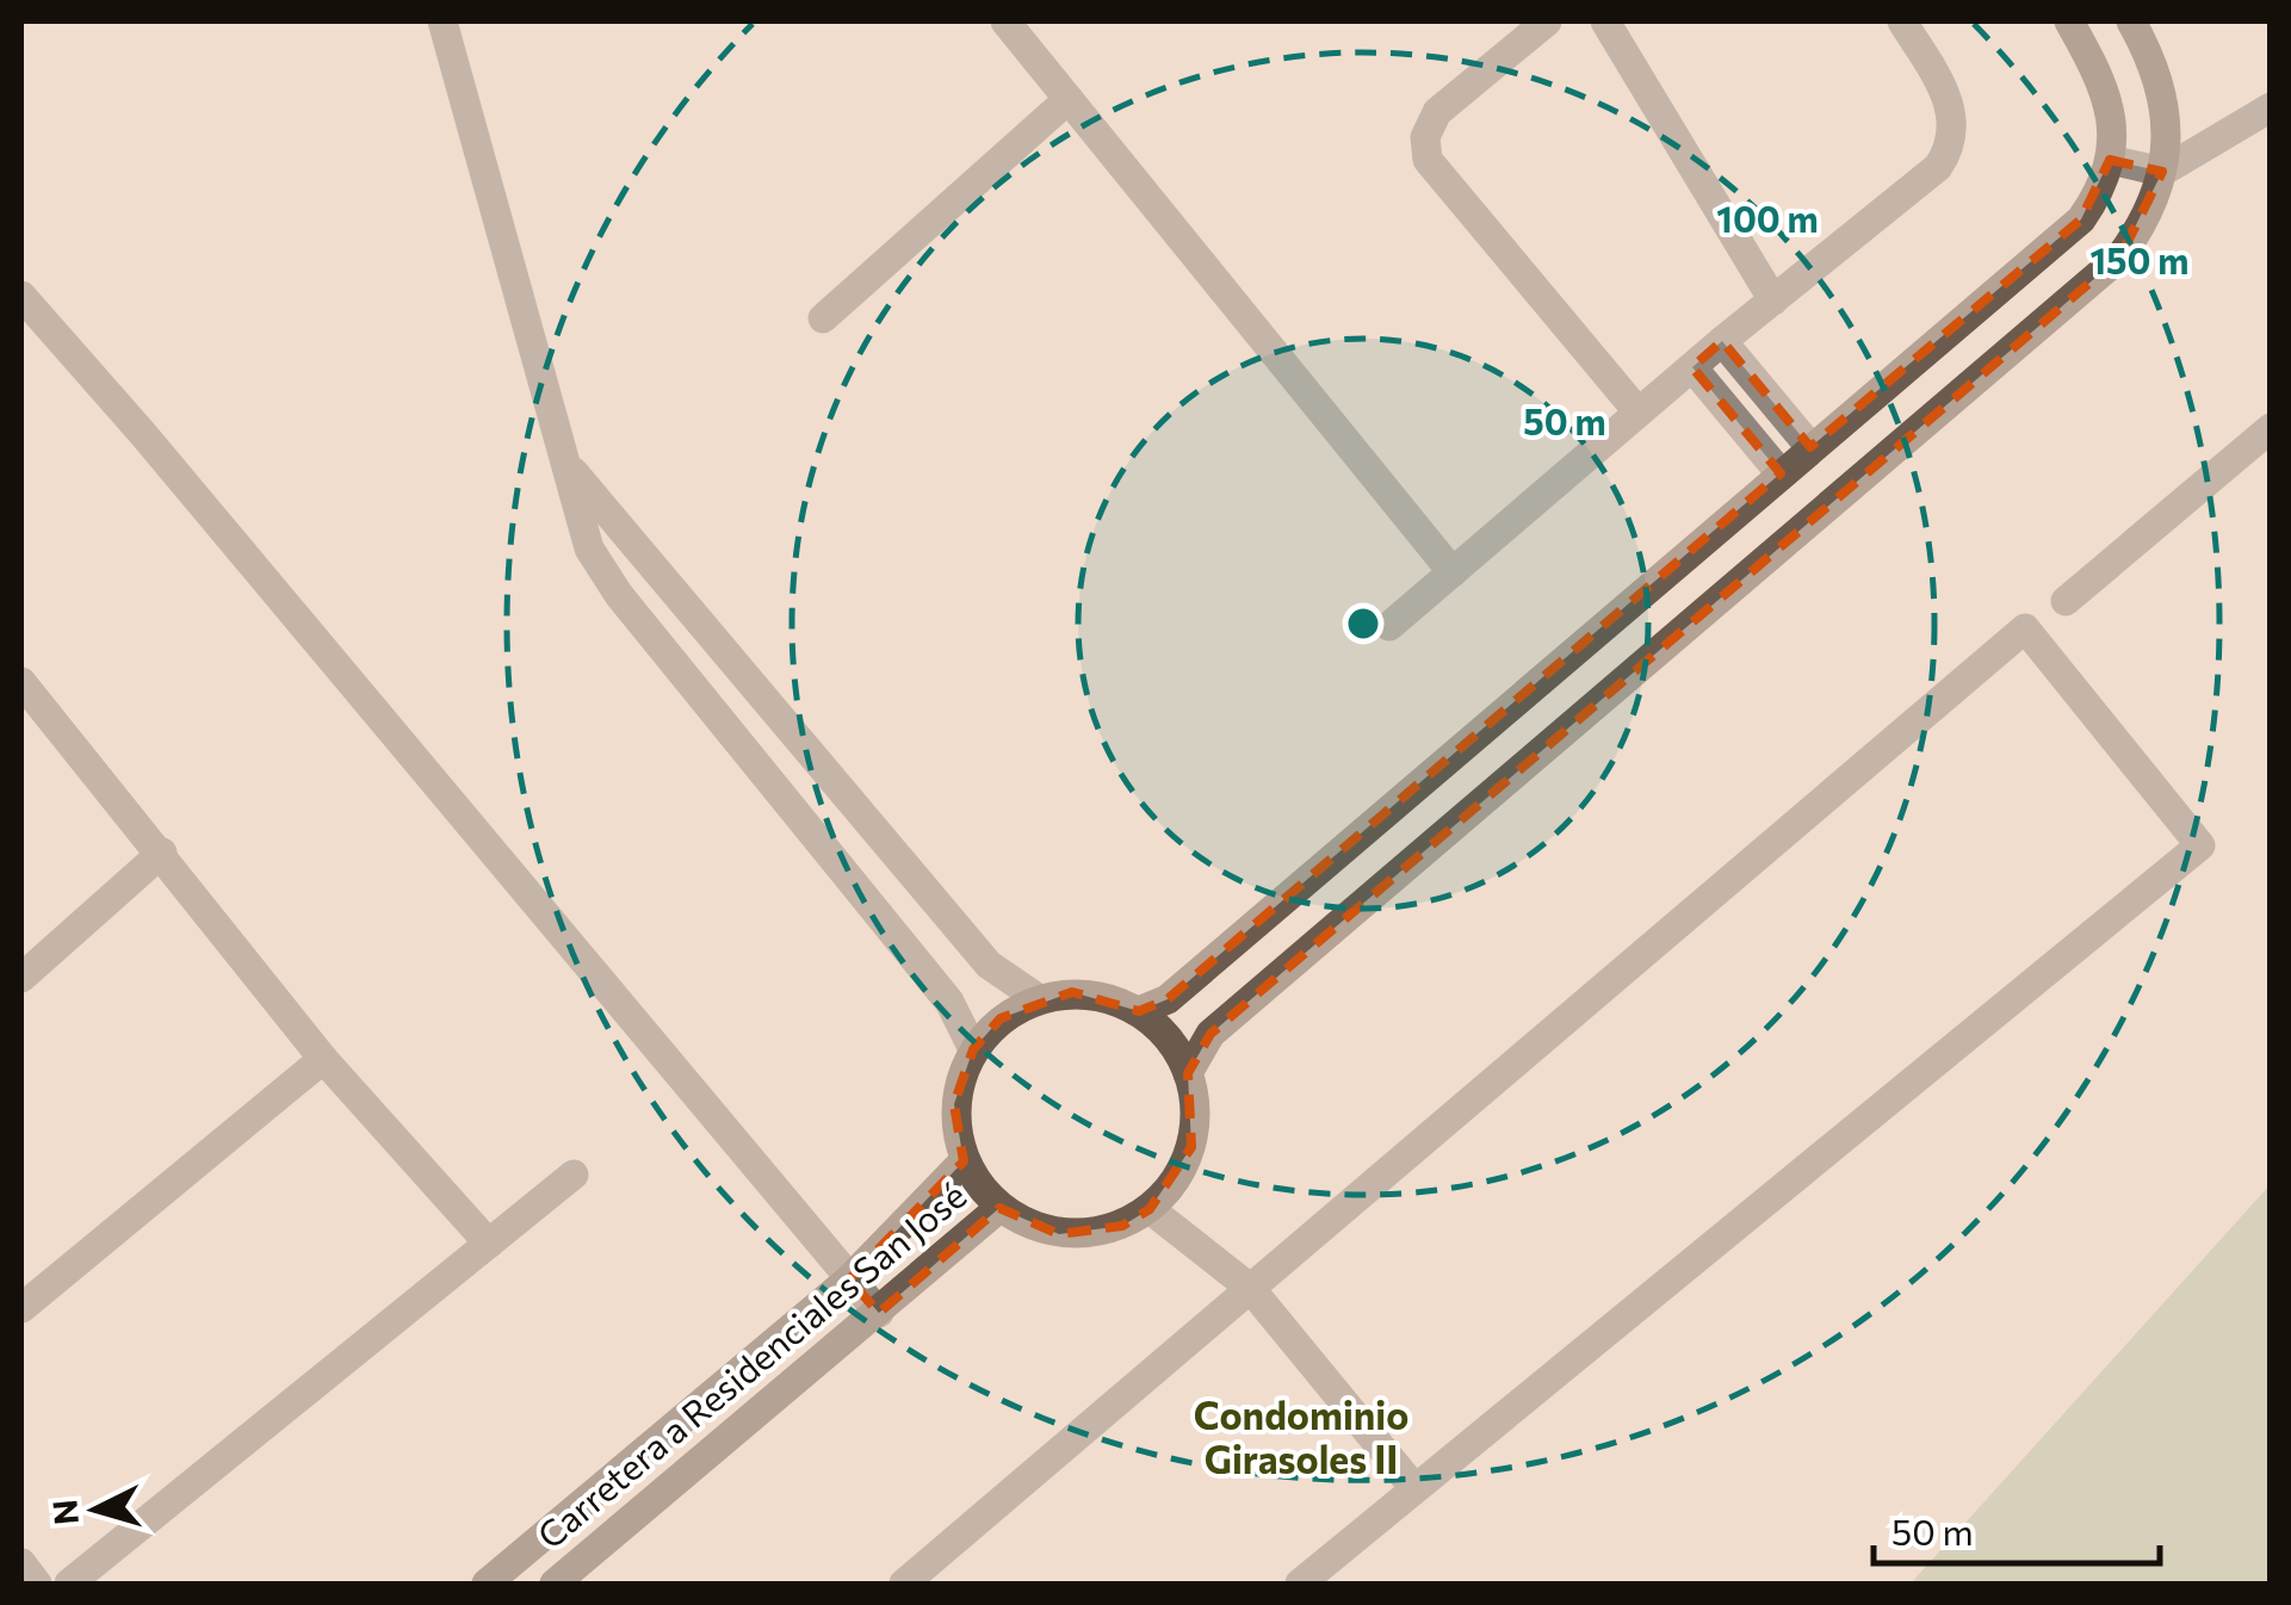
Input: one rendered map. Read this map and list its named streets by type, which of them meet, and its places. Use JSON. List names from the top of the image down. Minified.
{"streets":{"street":["Carretera a Residenciales San José"]},"districts":["Condominio Girasoles II"],"scale_bar":"50 m","north":"left","rings":["100 m","150 m","50 m"]}
